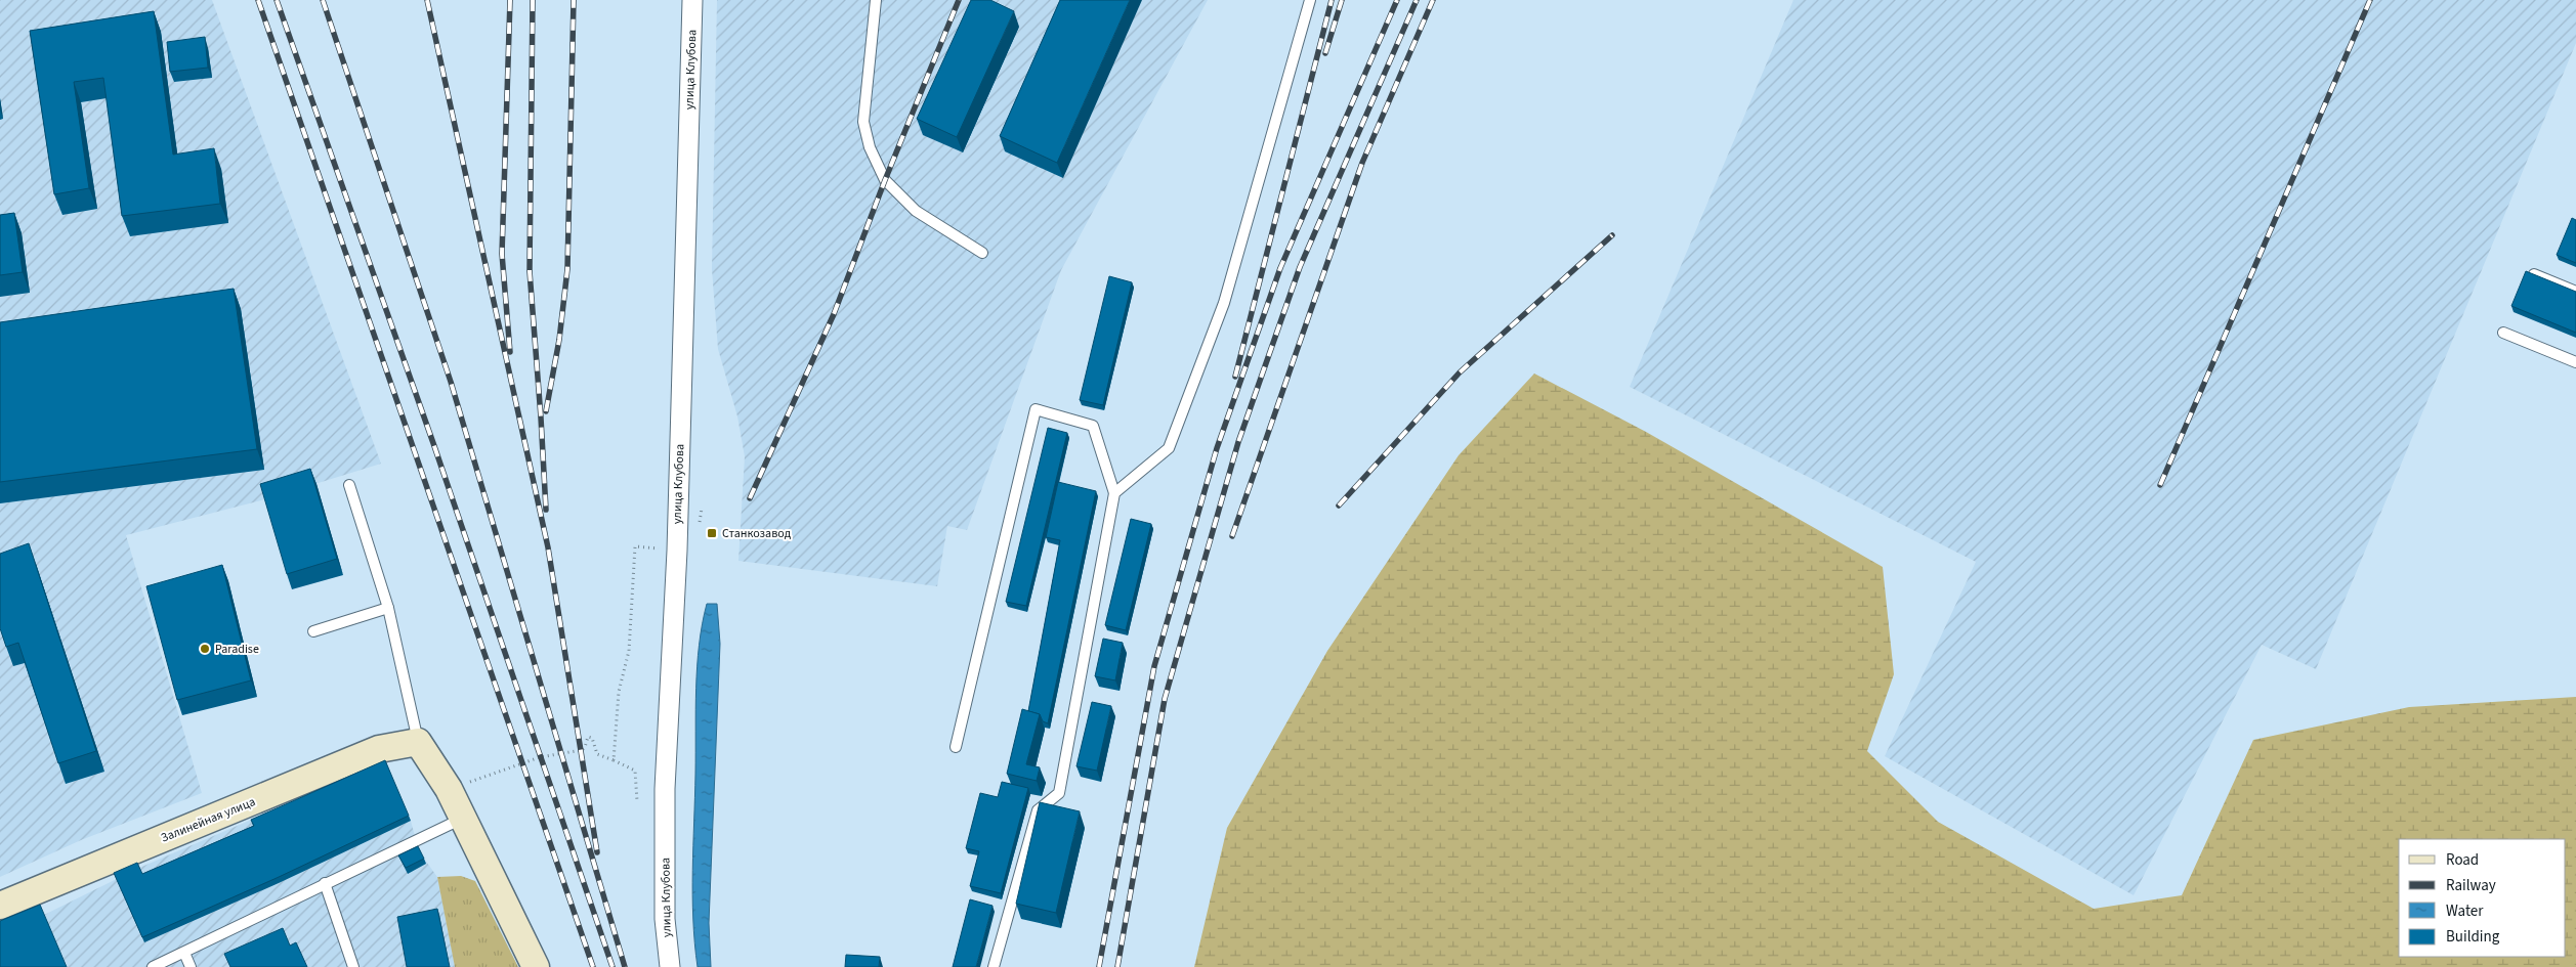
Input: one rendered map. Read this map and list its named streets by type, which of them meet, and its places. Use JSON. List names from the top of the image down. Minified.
{"streets":{"main road":["Залинейная улица"],"street":["улица Клубова"]},"places":{"transit":["Станкозавод"],"other":["Paradise"]},"legend":["Road","Railway","Water","Building"]}
